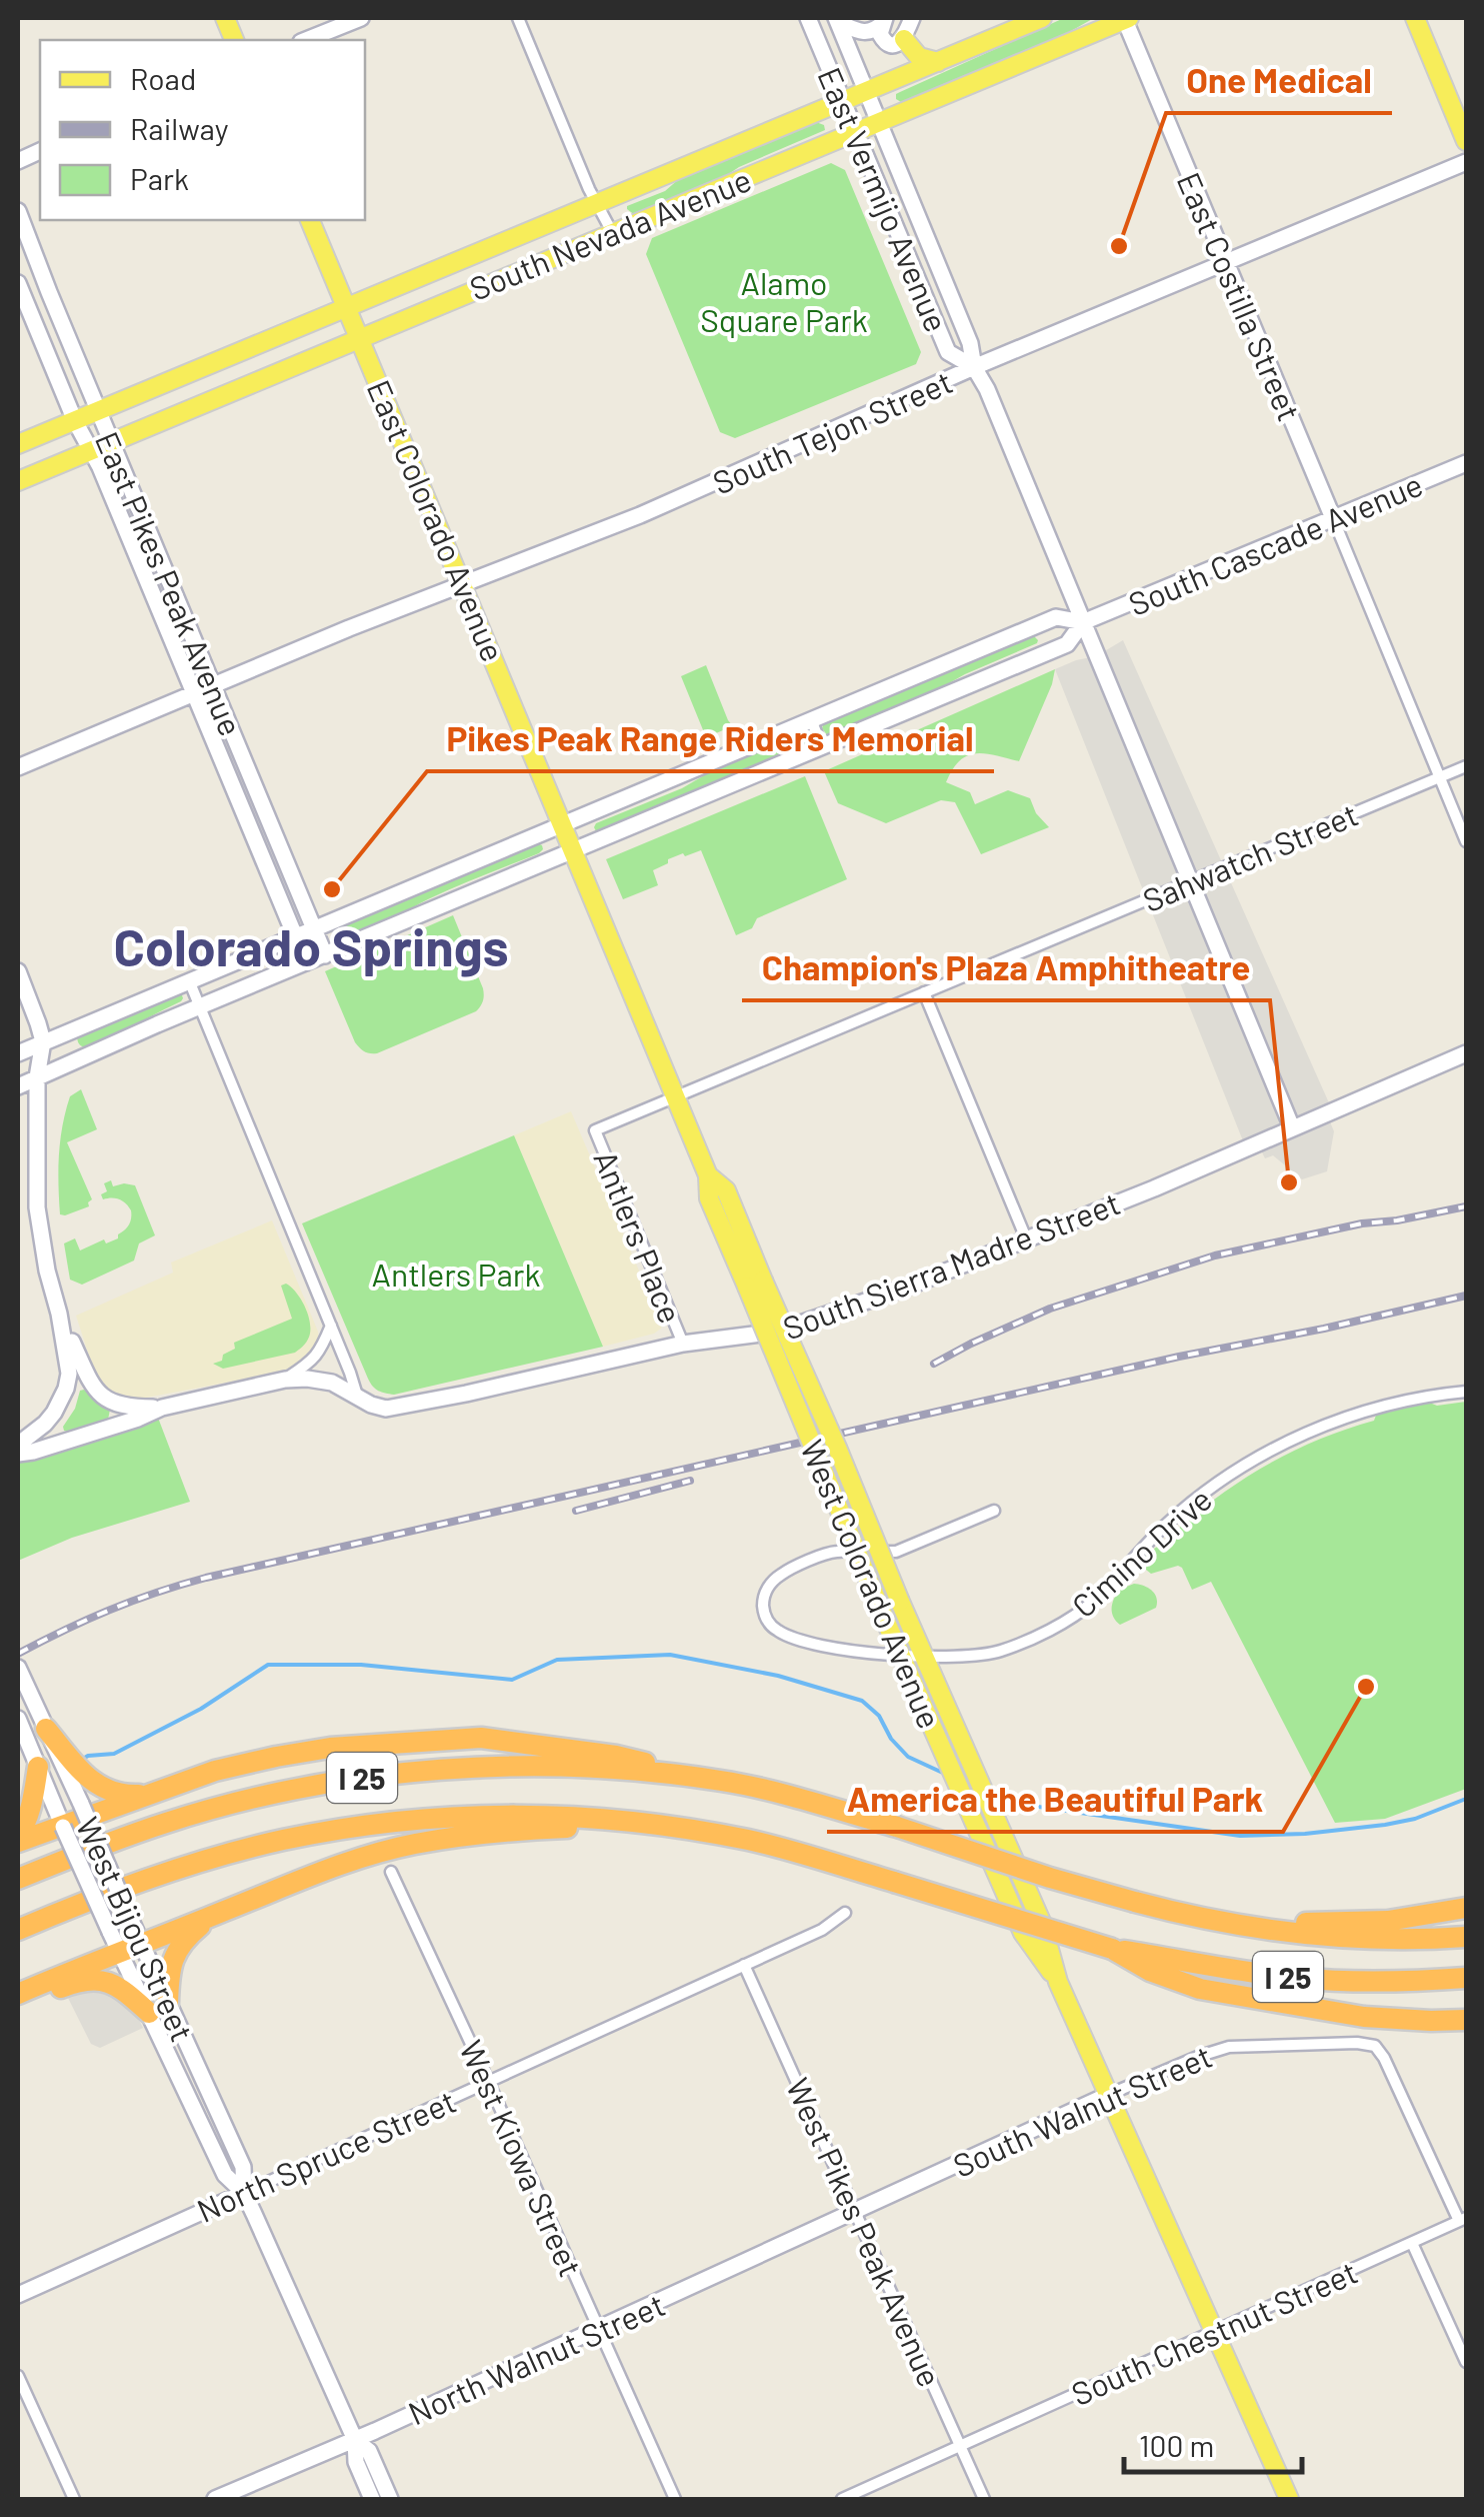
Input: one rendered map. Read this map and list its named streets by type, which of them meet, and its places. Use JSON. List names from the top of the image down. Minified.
{"streets":{"highway":["I 25"],"main road":["South Nevada Avenue","East Colorado Avenue","West Colorado Avenue"],"street":["East Vermijo Avenue","East Costilla Street","South Tejon Street","South Cascade Avenue","East Pikes Peak Avenue","Sahwatch Street","Antlers Place","South Sierra Madre Street","Cimino Drive","West Bijou Street","South Walnut Street","North Spruce Street","West Kiowa Street","West Pikes Peak Avenue","South Chestnut Street","North Walnut Street"]},"crossings":[["East Vermijo Avenue","South Nevada Avenue"],["East Vermijo Avenue","South Tejon Street"],["East Vermijo Avenue","South Cascade Avenue"],["East Vermijo Avenue","Sahwatch Street"],["East Vermijo Avenue","South Sierra Madre Street"],["South Nevada Avenue","East Costilla Street"],["South Nevada Avenue","East Colorado Avenue"],["South Nevada Avenue","East Pikes Peak Avenue"],["East Costilla Street","South Tejon Street"],["East Costilla Street","South Cascade Avenue"],["South Tejon Street","East Colorado Avenue"],["South Tejon Street","East Pikes Peak Avenue"],["East Colorado Avenue","South Cascade Avenue"],["East Colorado Avenue","West Colorado Avenue"],["South Cascade Avenue","East Pikes Peak Avenue"],["South Cascade Avenue","West Colorado Avenue"],["Sahwatch Street","Antlers Place"],["Sahwatch Street","West Colorado Avenue"],["Antlers Place","South Sierra Madre Street"],["Antlers Place","West Colorado Avenue"],["Cimino Drive","West Colorado Avenue"],["West Colorado Avenue","South Walnut Street"],["West Colorado Avenue","South Chestnut Street"],["West Bijou Street","North Spruce Street"],["West Bijou Street","North Walnut Street"],["South Walnut Street","West Pikes Peak Avenue"],["South Walnut Street","South Chestnut Street"],["South Walnut Street","North Walnut Street"],["North Spruce Street","West Kiowa Street"],["North Spruce Street","West Pikes Peak Avenue"],["West Kiowa Street","North Walnut Street"],["West Pikes Peak Avenue","South Chestnut Street"],["West Pikes Peak Avenue","North Walnut Street"]],"districts":["Colorado Springs"],"parks":["Alamo Square Park","Antlers Park"],"places":["One Medical","Pikes Peak Range Riders Memorial","Champion's Plaza Amphitheatre","America the Beautiful Park"],"legend":["Road","Railway","Park"],"scale_bar":"100 m"}
